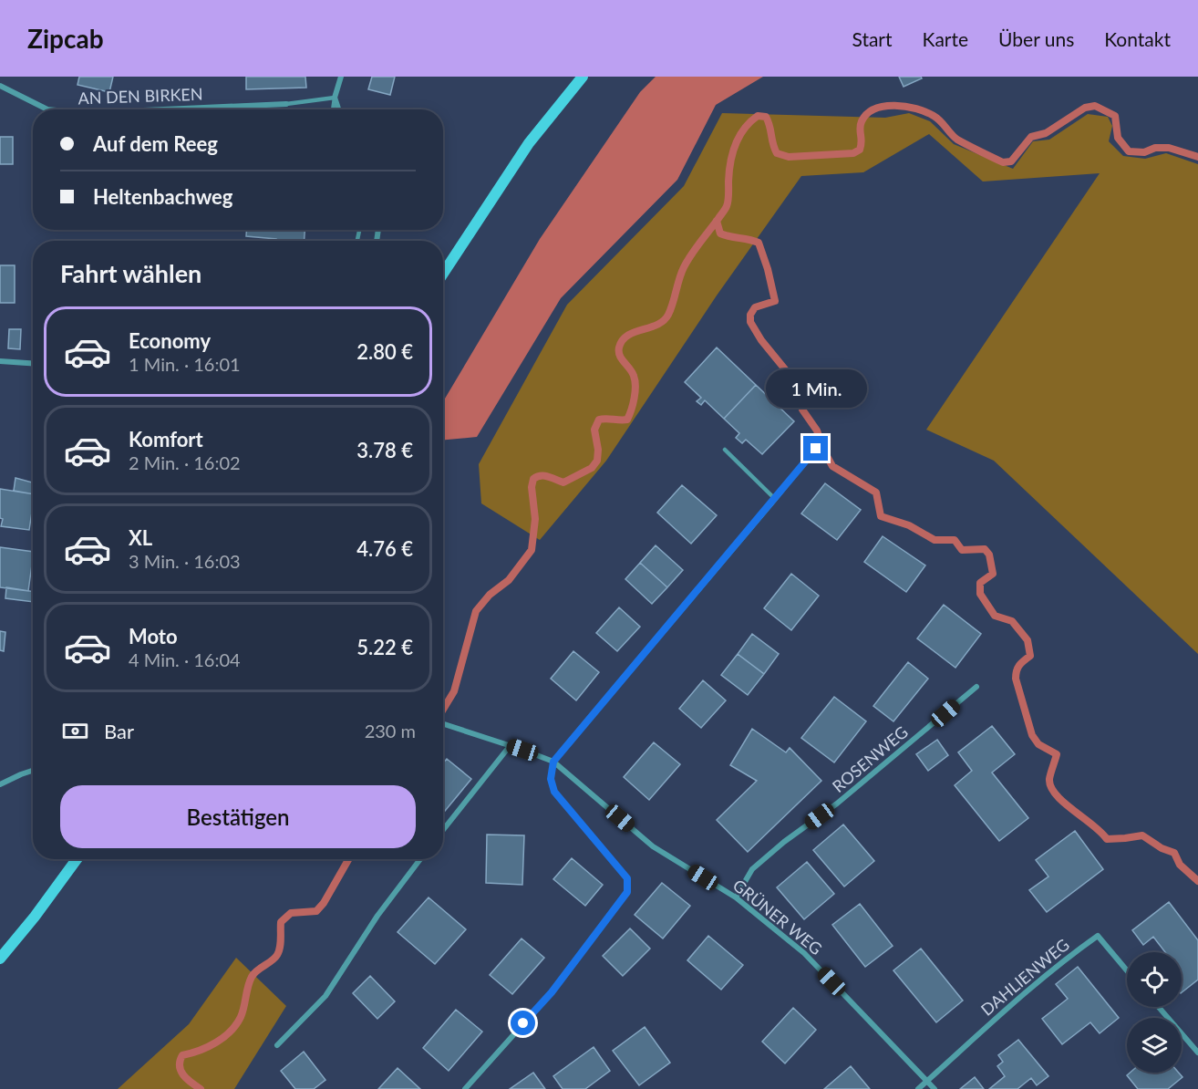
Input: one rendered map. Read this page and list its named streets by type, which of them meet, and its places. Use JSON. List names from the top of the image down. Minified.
{"streets":{"street":["AN DEN BIRKEN","ROSENWEG","GRÜNER WEG","DAHLIENWEG"]},"crossings":[["ROSENWEG","GRÜNER WEG"],["GRÜNER WEG","DAHLIENWEG"]],"page":{"header":"Zipcab","nav":["Start","Karte","Über uns","Kontakt"],"banner":["Auf dem Reeg","Heltenbachweg"],"heading":"Fahrt wählen","list":[{"name":"Economy","note":"1 Min. · 16:01","value":"2.80 €"},{"name":"Komfort","note":"2 Min. · 16:02","value":"3.78 €"},{"name":"XL","note":"3 Min. · 16:03","value":"4.76 €"},{"name":"Moto","note":"4 Min. · 16:04","value":"5.22 €"}],"bubble":"1 Min.","pay":["Bar","230 m"],"buttons":"Bestätigen"}}
